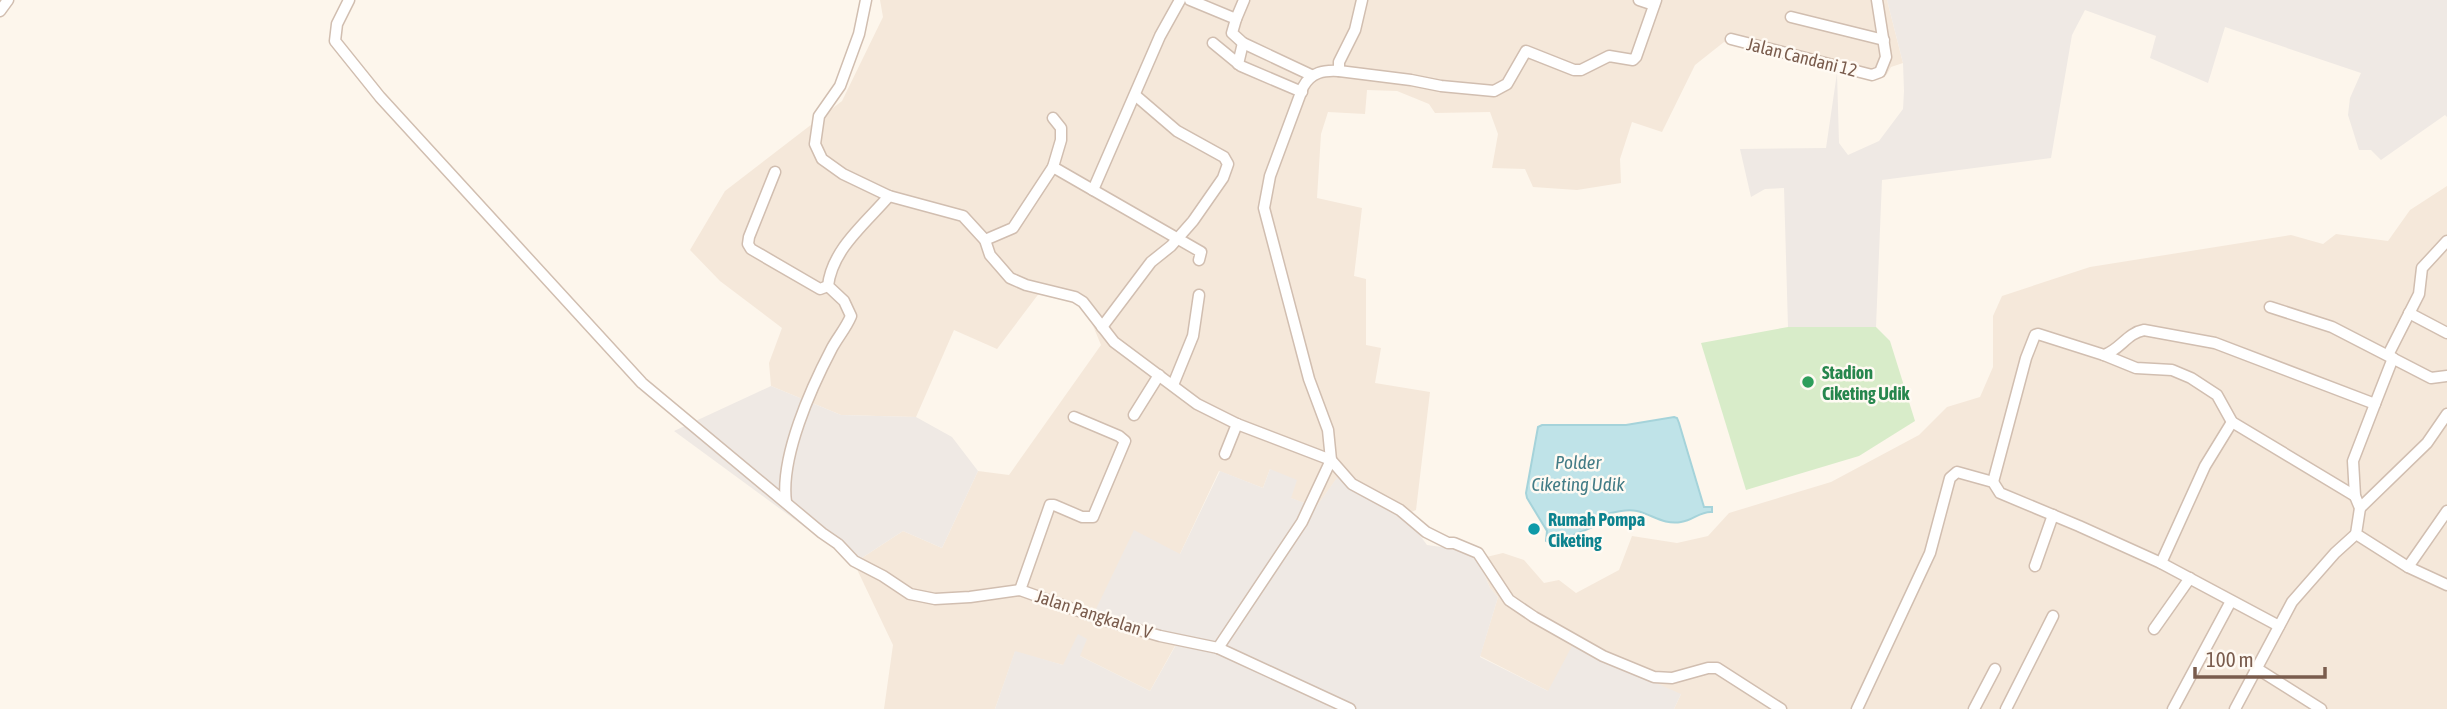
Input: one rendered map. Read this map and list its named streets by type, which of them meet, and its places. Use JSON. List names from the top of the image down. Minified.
{"streets":{"street":["Jalan Candani 12","Jalan Pangkalan V"]},"water":["Polder Ciketing Udik"],"places":["Stadion Ciketing Udik","Rumah Pompa Ciketing"],"scale_bar":"100 m"}
